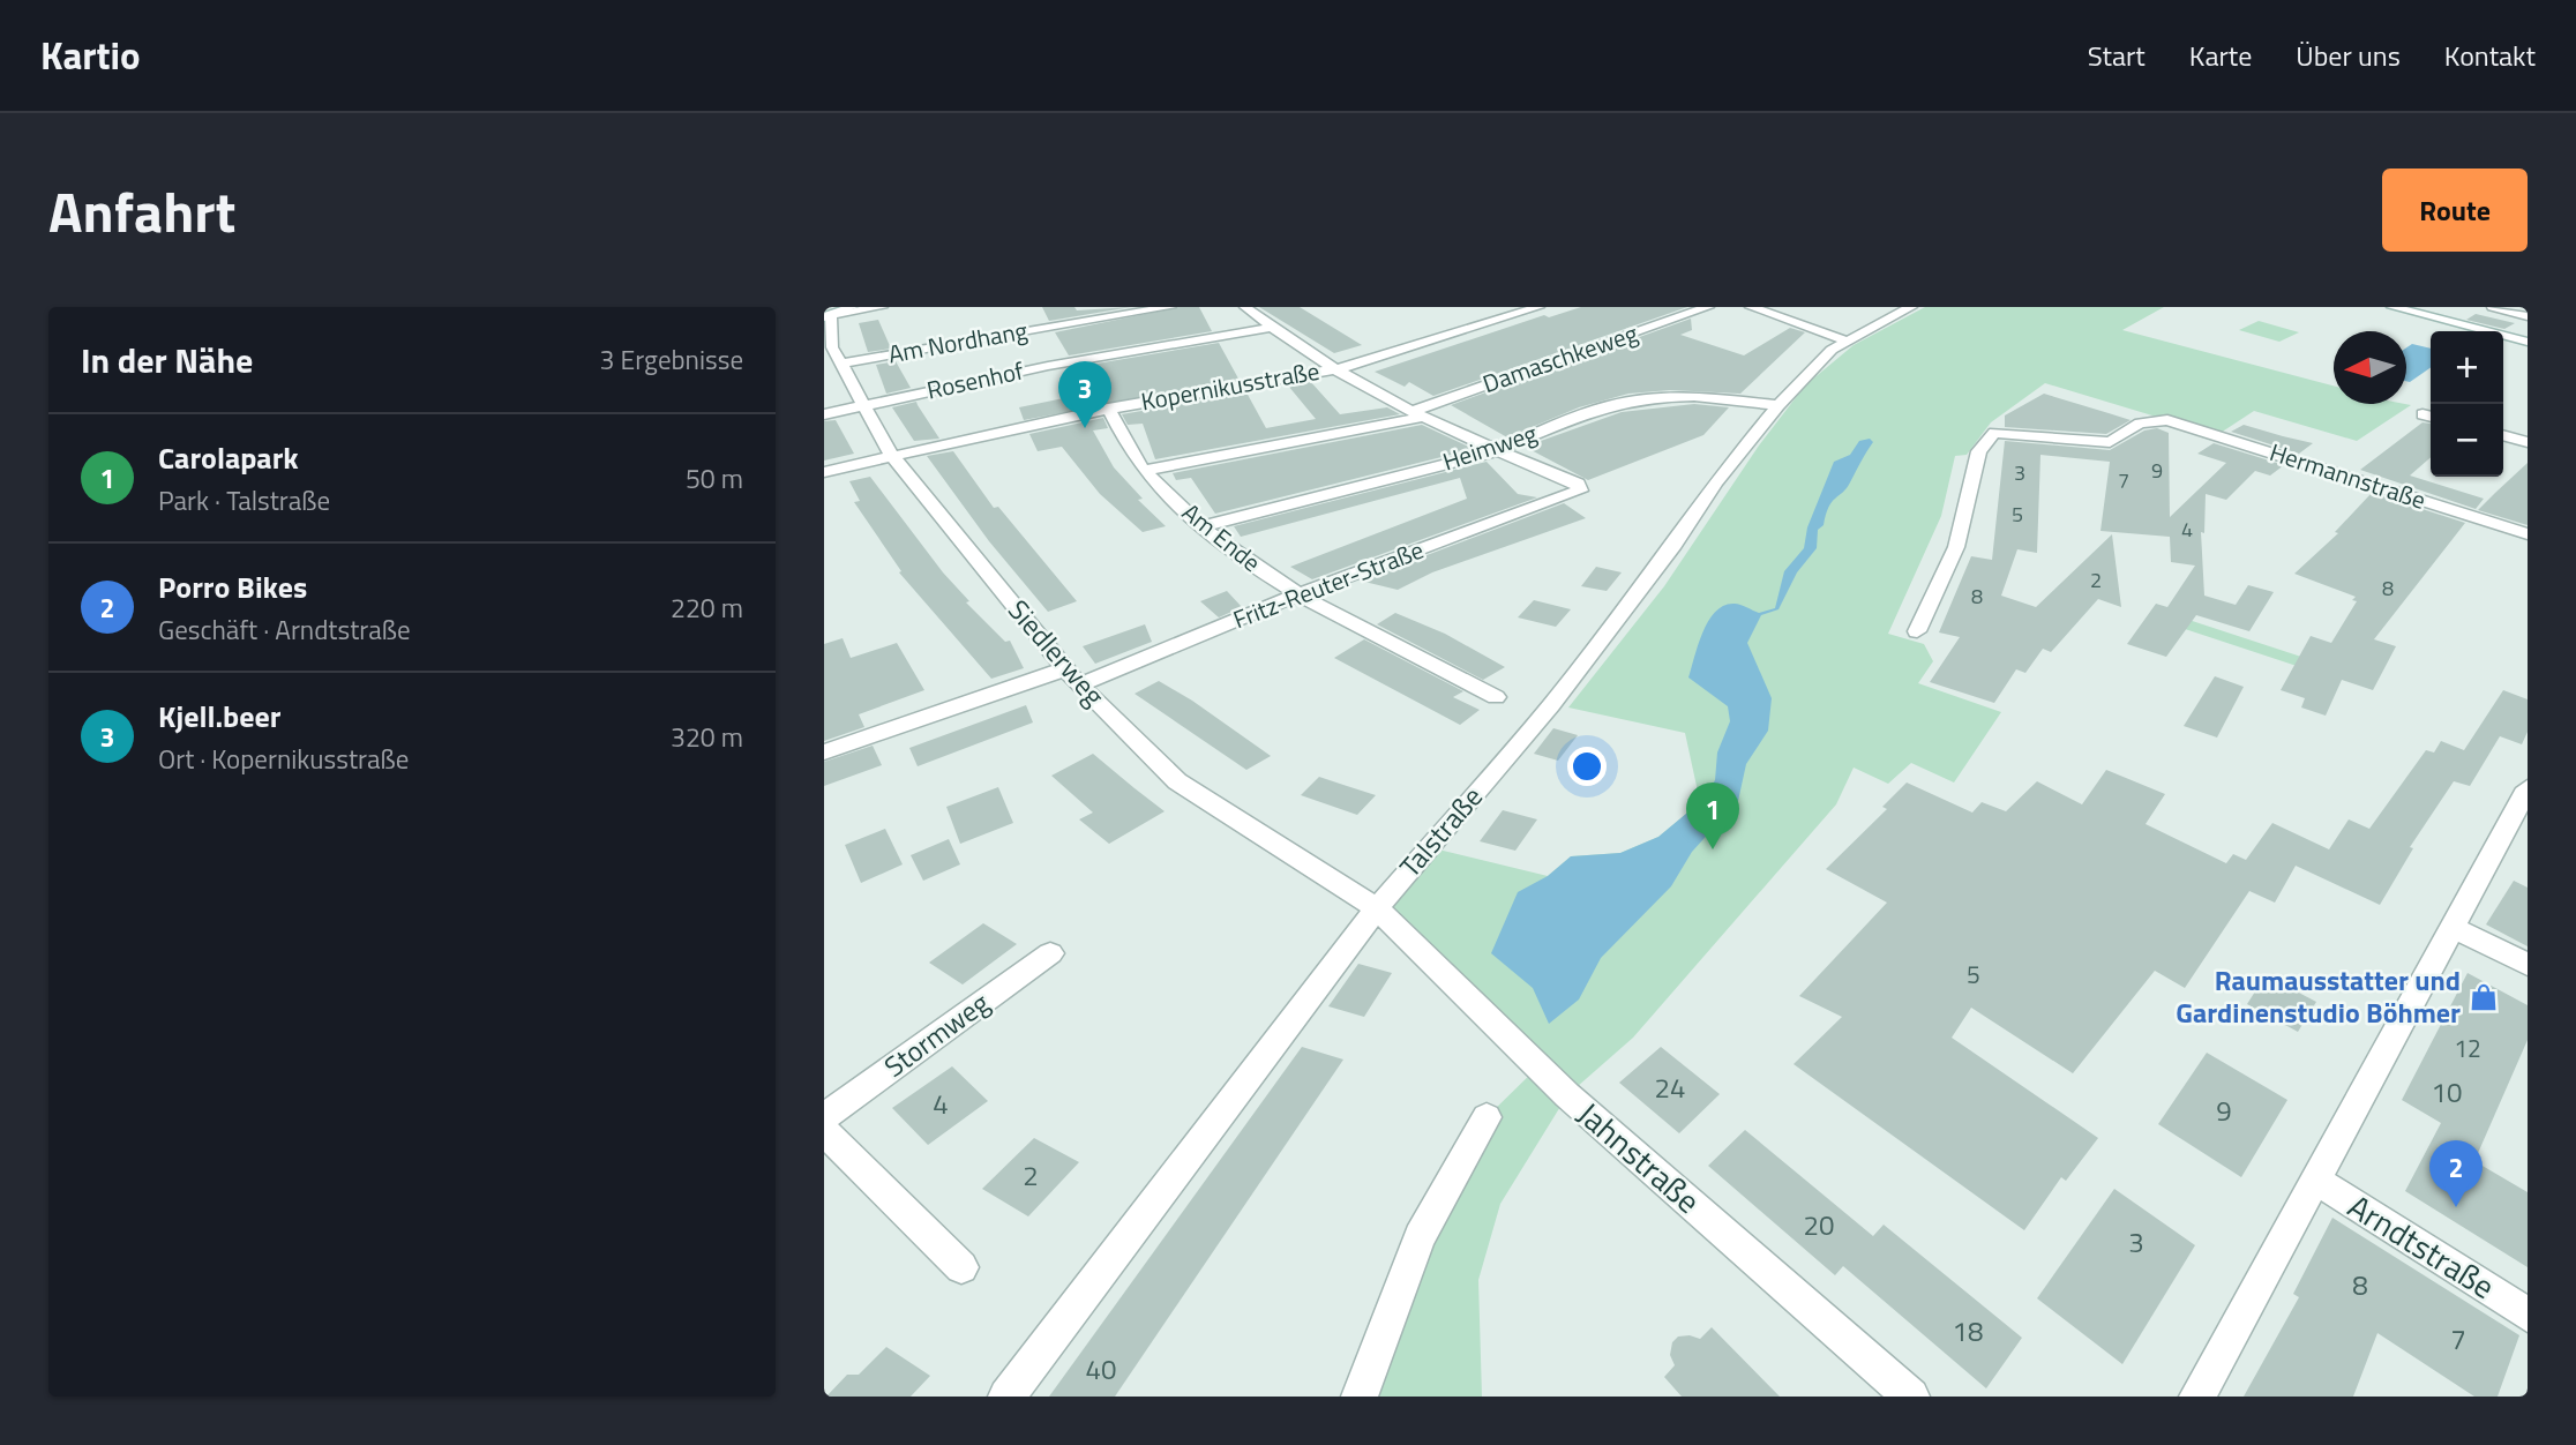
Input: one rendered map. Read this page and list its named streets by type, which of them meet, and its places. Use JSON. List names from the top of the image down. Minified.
{"streets":{"street":["Am Nordhang","Damaschkeweg","Rosenhof","Kopernikusstraße","Heimweg","Hermannstraße","Am Ende","Fritz-Reuter-Straße","Siedlerweg","Talstraße","Stormweg","Jahnstraße","Arndtstraße"]},"crossings":[["Am Nordhang","Siedlerweg"],["Damaschkeweg","Am Ende"],["Rosenhof","Siedlerweg"],["Kopernikusstraße","Am Ende"],["Kopernikusstraße","Siedlerweg"],["Heimweg","Am Ende"],["Heimweg","Fritz-Reuter-Straße"],["Heimweg","Talstraße"],["Am Ende","Fritz-Reuter-Straße"],["Fritz-Reuter-Straße","Siedlerweg"],["Siedlerweg","Talstraße"],["Siedlerweg","Jahnstraße"],["Talstraße","Jahnstraße"]],"places":{"shop":["Raumausstatter und Gardinenstudio Böhmer"]},"house_numbers":["9","3","7","5","4","2","8","8","5","12","24","10","4","9","2","20","3","8","18","7","40"],"north":"left","page":{"header":"Kartio","nav":["Start","Karte","Über uns","Kontakt"],"title":"Anfahrt","buttons":"Route","heading":["In der Nähe","3 Ergebnisse"],"map_buttons":["+","−"],"pins":["3","1","2"],"list":[{"mark":"1","name":"Carolapark","note":"Park · Talstraße","value":"50 m"},{"mark":"2","name":"Porro Bikes","note":"Geschäft · Arndtstraße","value":"220 m"},{"mark":"3","name":"Kjell.beer","note":"Ort · Kopernikusstraße","value":"320 m"}]}}
